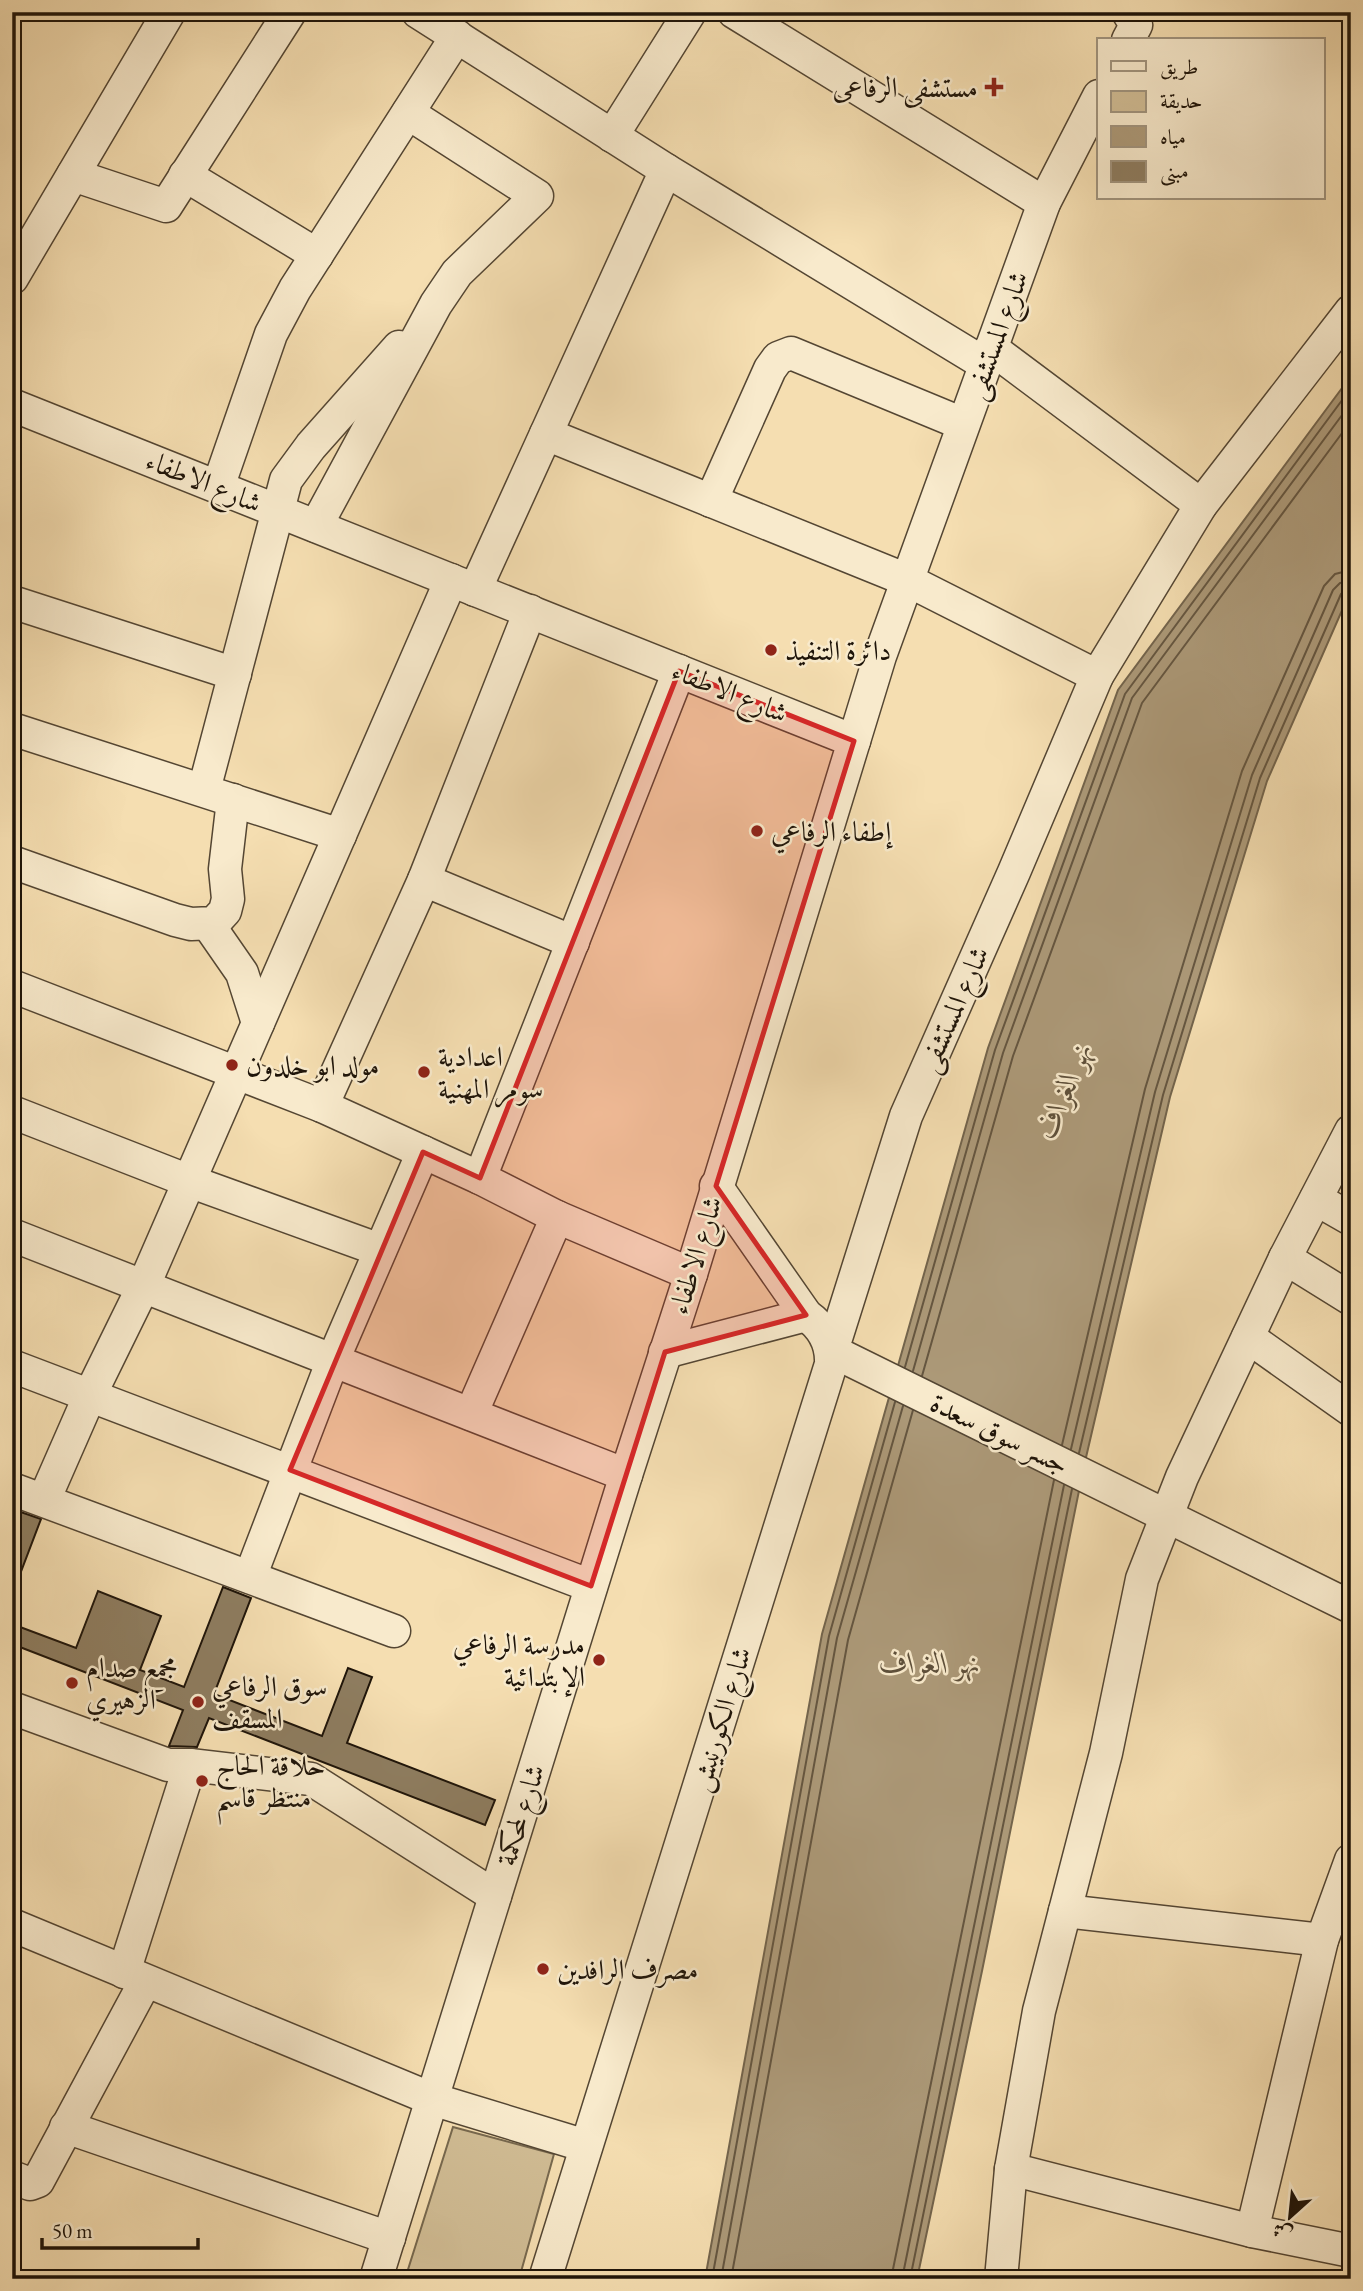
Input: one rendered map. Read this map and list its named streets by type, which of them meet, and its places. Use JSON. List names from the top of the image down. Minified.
{"streets":{"street":["شارع المستشفى","شارع الاطفاء","جسر سوق سعدة","شارع الكورنيش","شارع لمحكمة"]},"crossings":[["شارع المستشفى","شارع الاطفاء"],["شارع المستشفى","جسر سوق سعدة"],["شارع المستشفى","شارع الكورنيش"],["شارع الاطفاء","شارع لمحكمة"],["جسر سوق سعدة","شارع الكورنيش"]],"water":["نهر الغراف"],"places":{"health":["مستشفی الرفاعی"],"other":["دائرة التنفيذ","إطفاء الرفاعي","مولد ابو خلدون","اعدادية سومر المهنية","مدرسة الرفاعي الإبتدائية","مجمع صدام الزهيري","سوق الرفاعي المسقف","حلاقة الحاج منتظر قاسم","مصرف الرافدين"]},"legend":["طريق","حديقة","مياه","مبنى"],"scale_bar":"50 m","north":"bottom left"}
